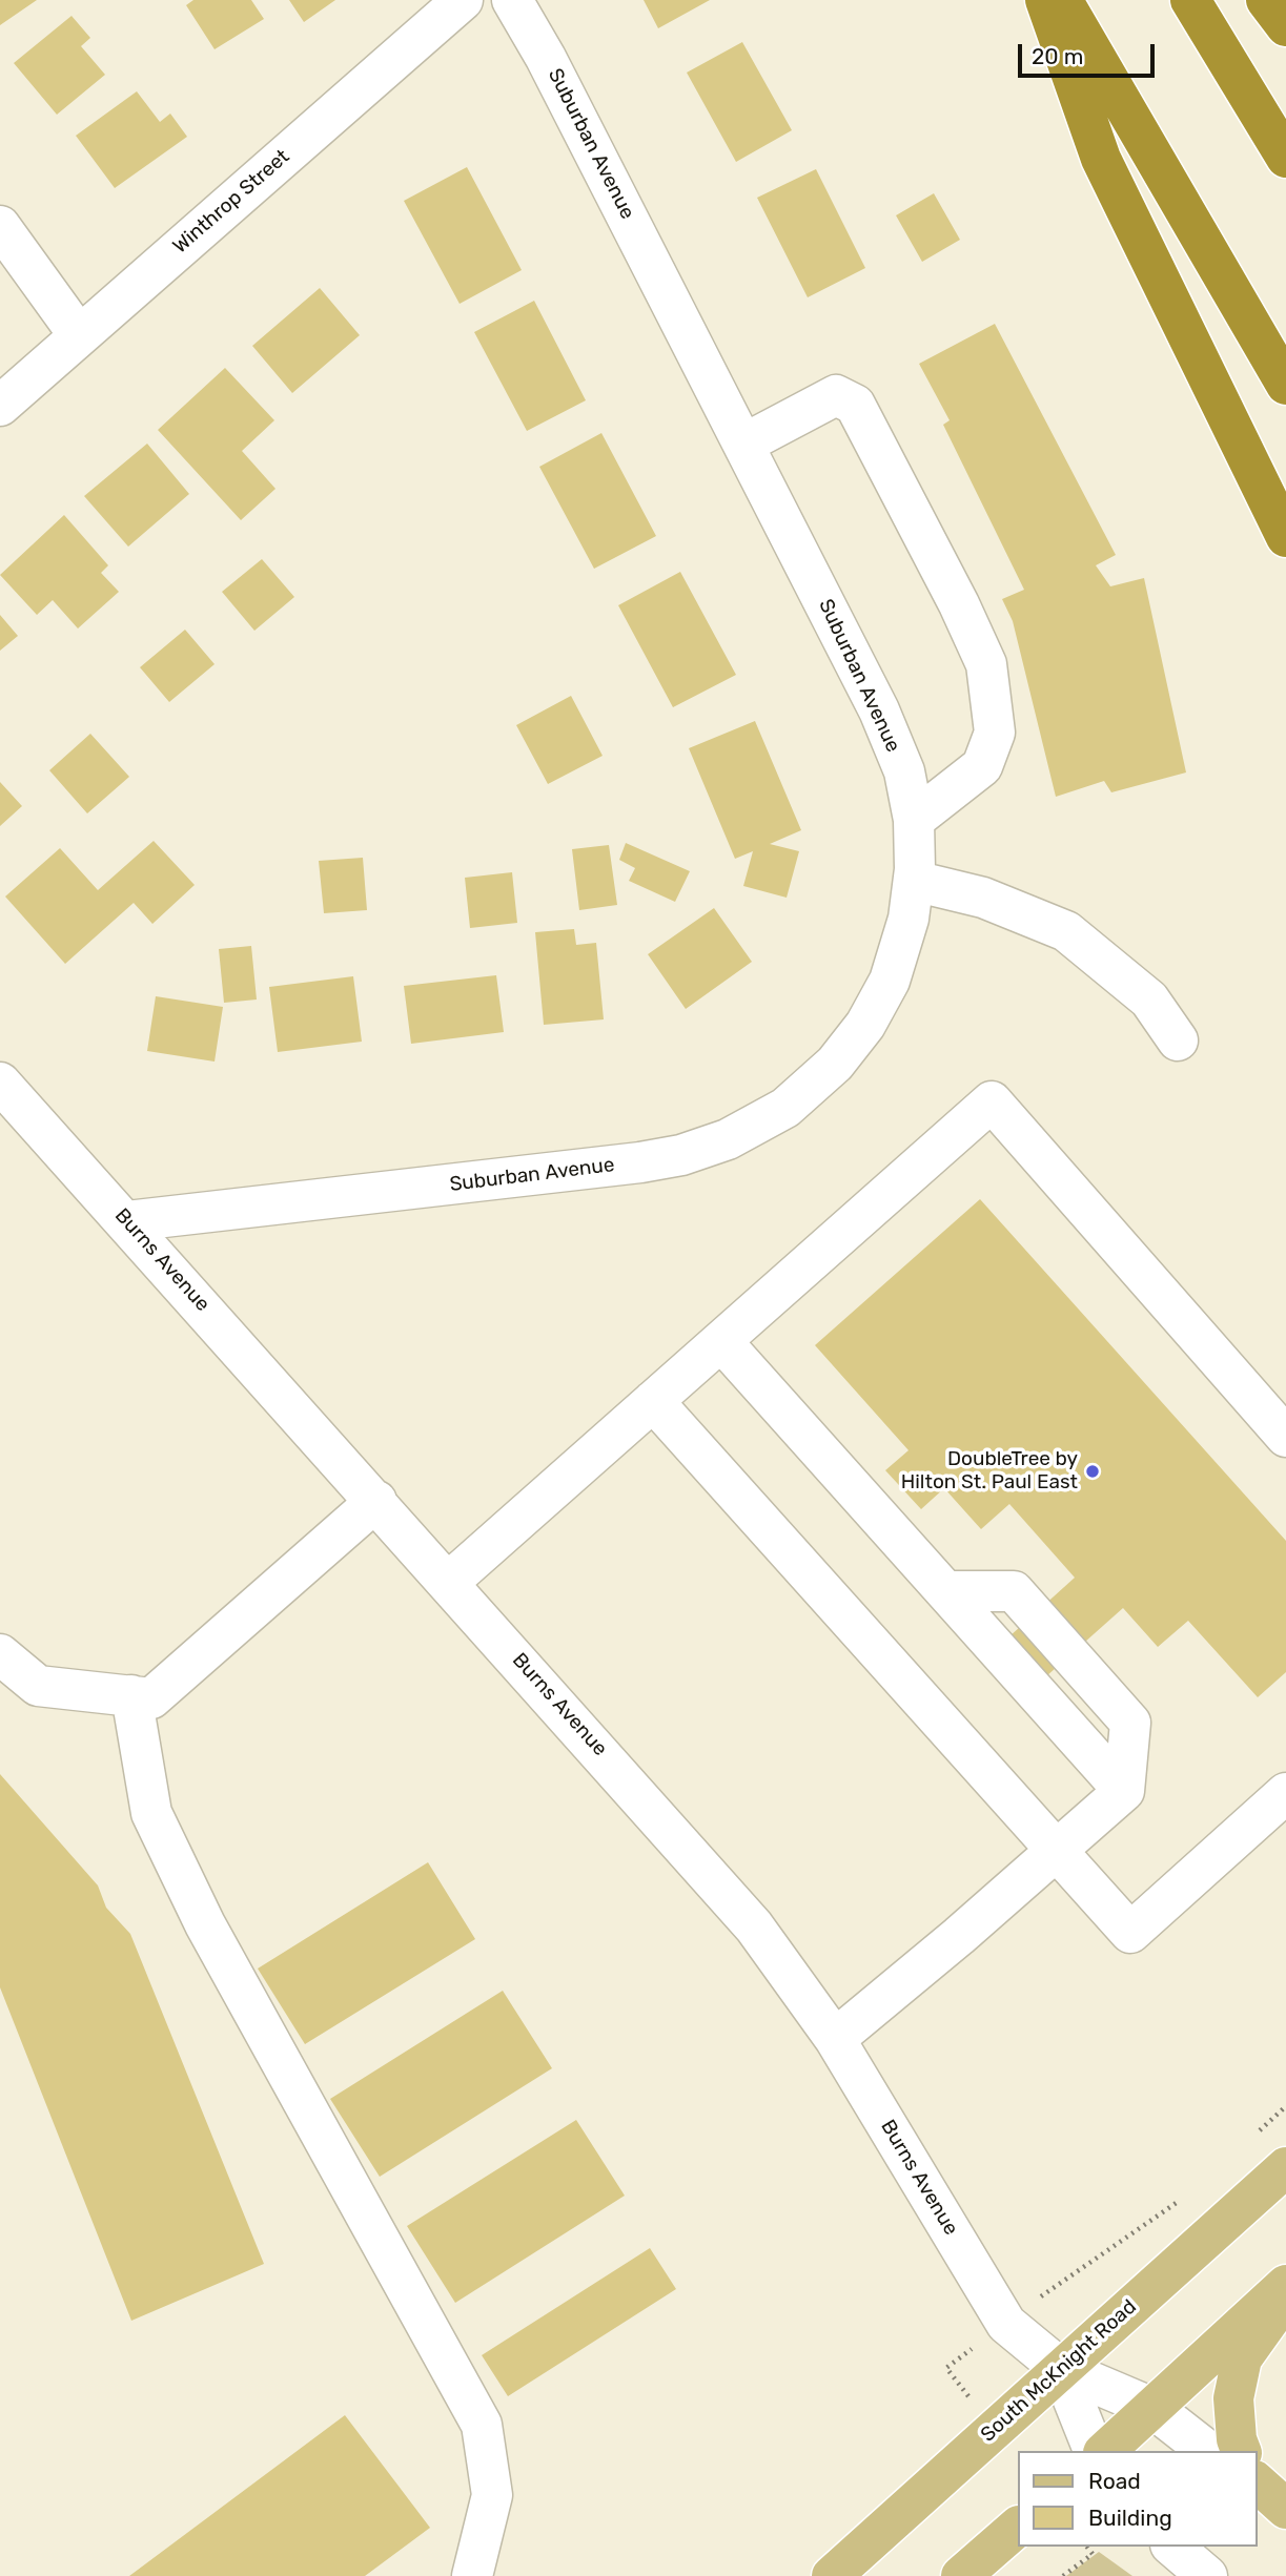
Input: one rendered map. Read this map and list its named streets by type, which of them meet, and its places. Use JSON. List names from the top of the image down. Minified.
{"streets":{"main road":["South McKnight Road"],"street":["Suburban Avenue","Winthrop Street","Burns Avenue"]},"crossings":[["Suburban Avenue","Burns Avenue"],["Burns Avenue","South McKnight Road"]],"places":["DoubleTree by Hilton St. Paul East"],"legend":["Road","Building"],"scale_bar":"20 m"}
